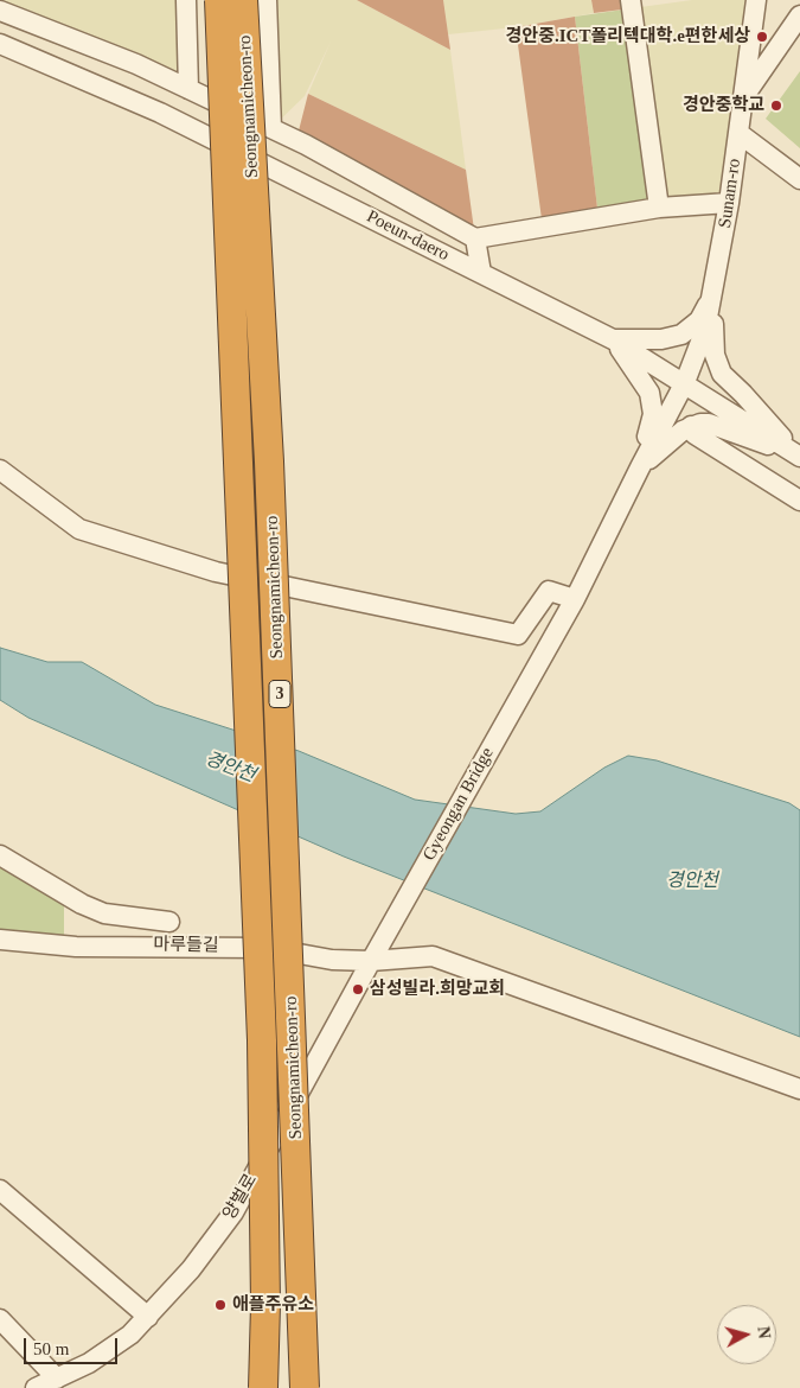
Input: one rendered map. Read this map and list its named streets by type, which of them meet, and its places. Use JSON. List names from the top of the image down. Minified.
{"streets":{"highway":["Seongnamicheon-ro","3"],"street":["Sunam-ro","Poeun-daero","Gyeongan Bridge","마루들길","양벌로"]},"crossings":[["Sunam-ro","Poeun-daero"],["Sunam-ro","Gyeongan Bridge"],["Gyeongan Bridge","마루들길"],["Gyeongan Bridge","양벌로"],["마루들길","양벌로"]],"water":["경안천"],"places":["경안중.ICT폴리텍대학.e편한세상","경안중학교","삼성빌라.희망교회","애플주유소"],"scale_bar":"50 m","north":"right"}
